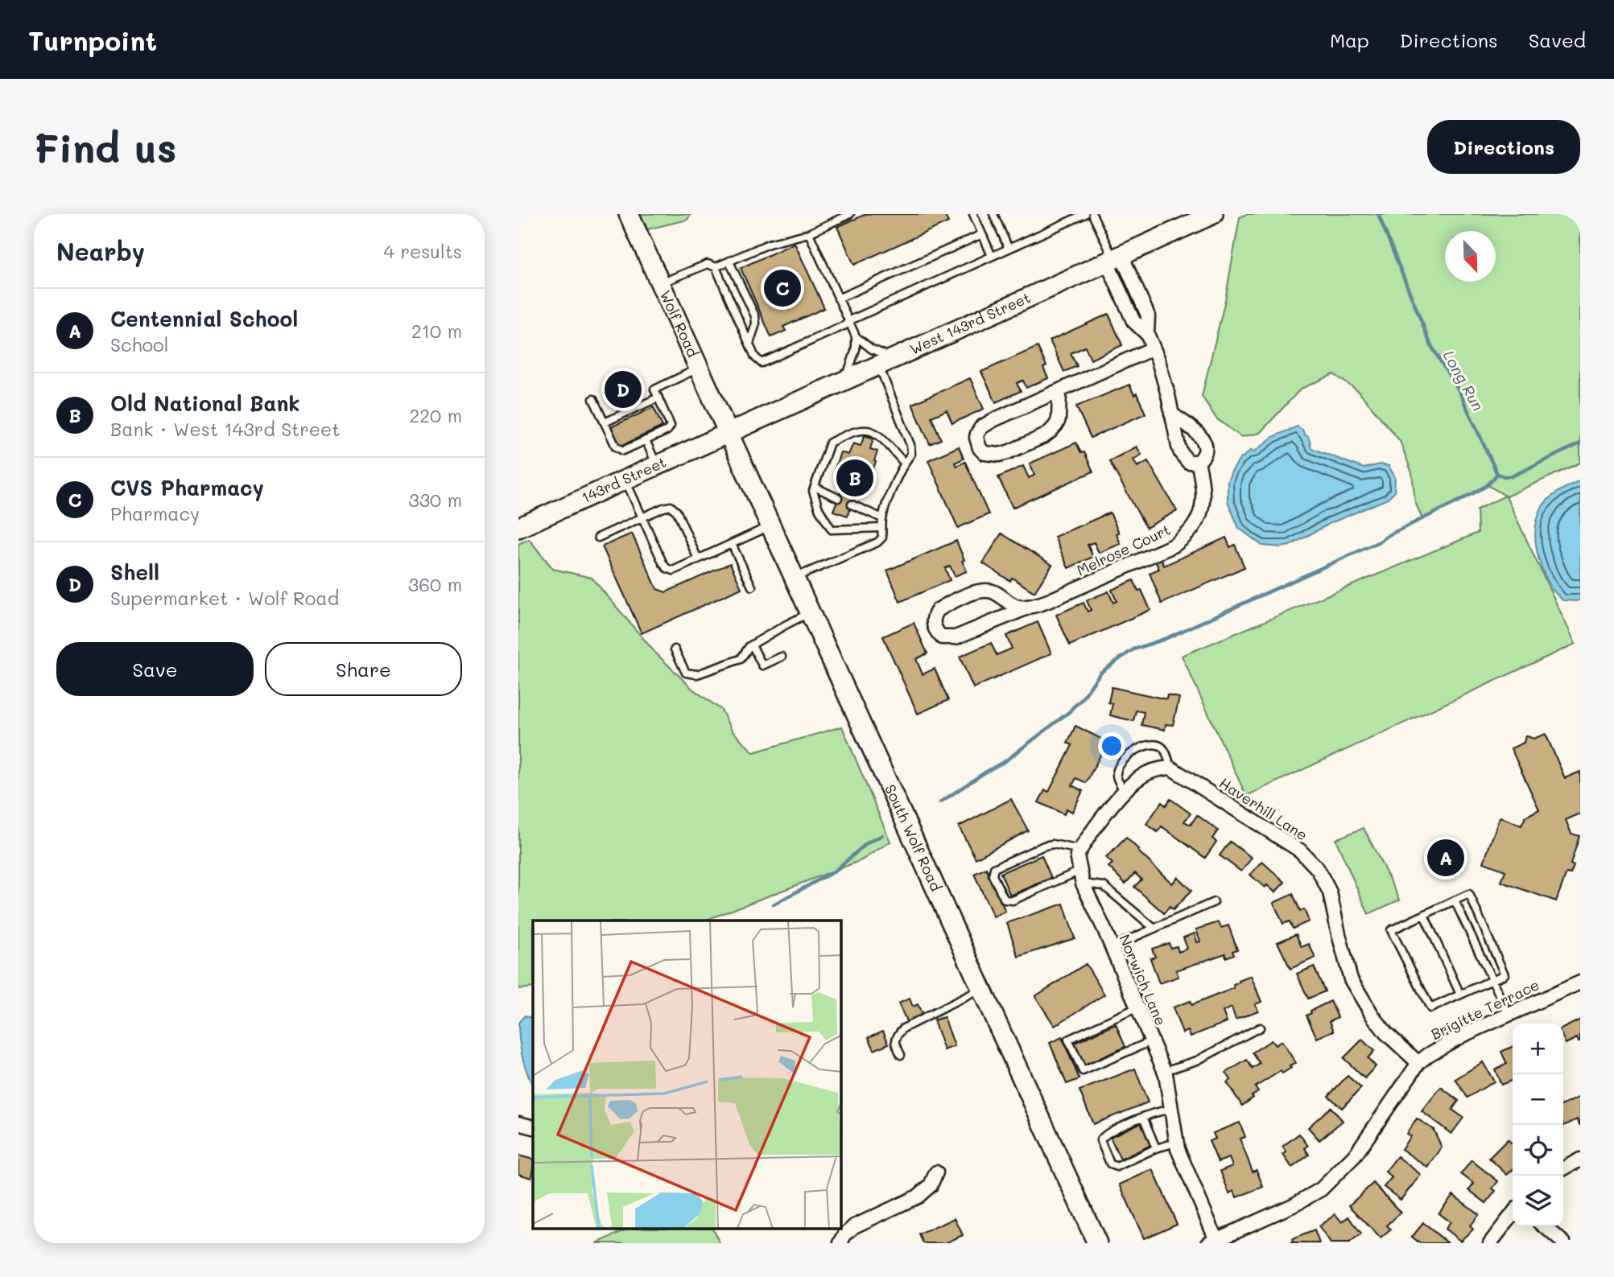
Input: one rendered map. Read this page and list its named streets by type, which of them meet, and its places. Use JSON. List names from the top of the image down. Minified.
{"streets":{"main road":["Wolf Road","West 143rd Street","143rd Street","South Wolf Road"],"street":["Melrose Court","Haverhill Lane","Norwich Lane","Brigitte Terrace"]},"crossings":[["Wolf Road","West 143rd Street"],["Wolf Road","143rd Street"],["Wolf Road","South Wolf Road"],["West 143rd Street","143rd Street"],["West 143rd Street","South Wolf Road"],["143rd Street","South Wolf Road"],["Haverhill Lane","Brigitte Terrace"],["Norwich Lane","Brigitte Terrace"]],"water":["Long Run"],"north":"bottom right","page":{"header":"Turnpoint","nav":["Map","Directions","Saved"],"buttons":["Directions",["Save","Share"]],"title":"Find us","heading":["Nearby","4 results"],"pins":["C","D","B","A"],"list":[{"mark":"A","name":"Centennial School","note":"School","value":"210 m"},{"mark":"B","name":"Old National Bank","note":"Bank · West 143rd Street","value":"220 m"},{"mark":"C","name":"CVS Pharmacy","note":"Pharmacy","value":"330 m"},{"mark":"D","name":"Shell","note":"Supermarket · Wolf Road","value":"360 m"}],"map_buttons":["+","−"]}}
